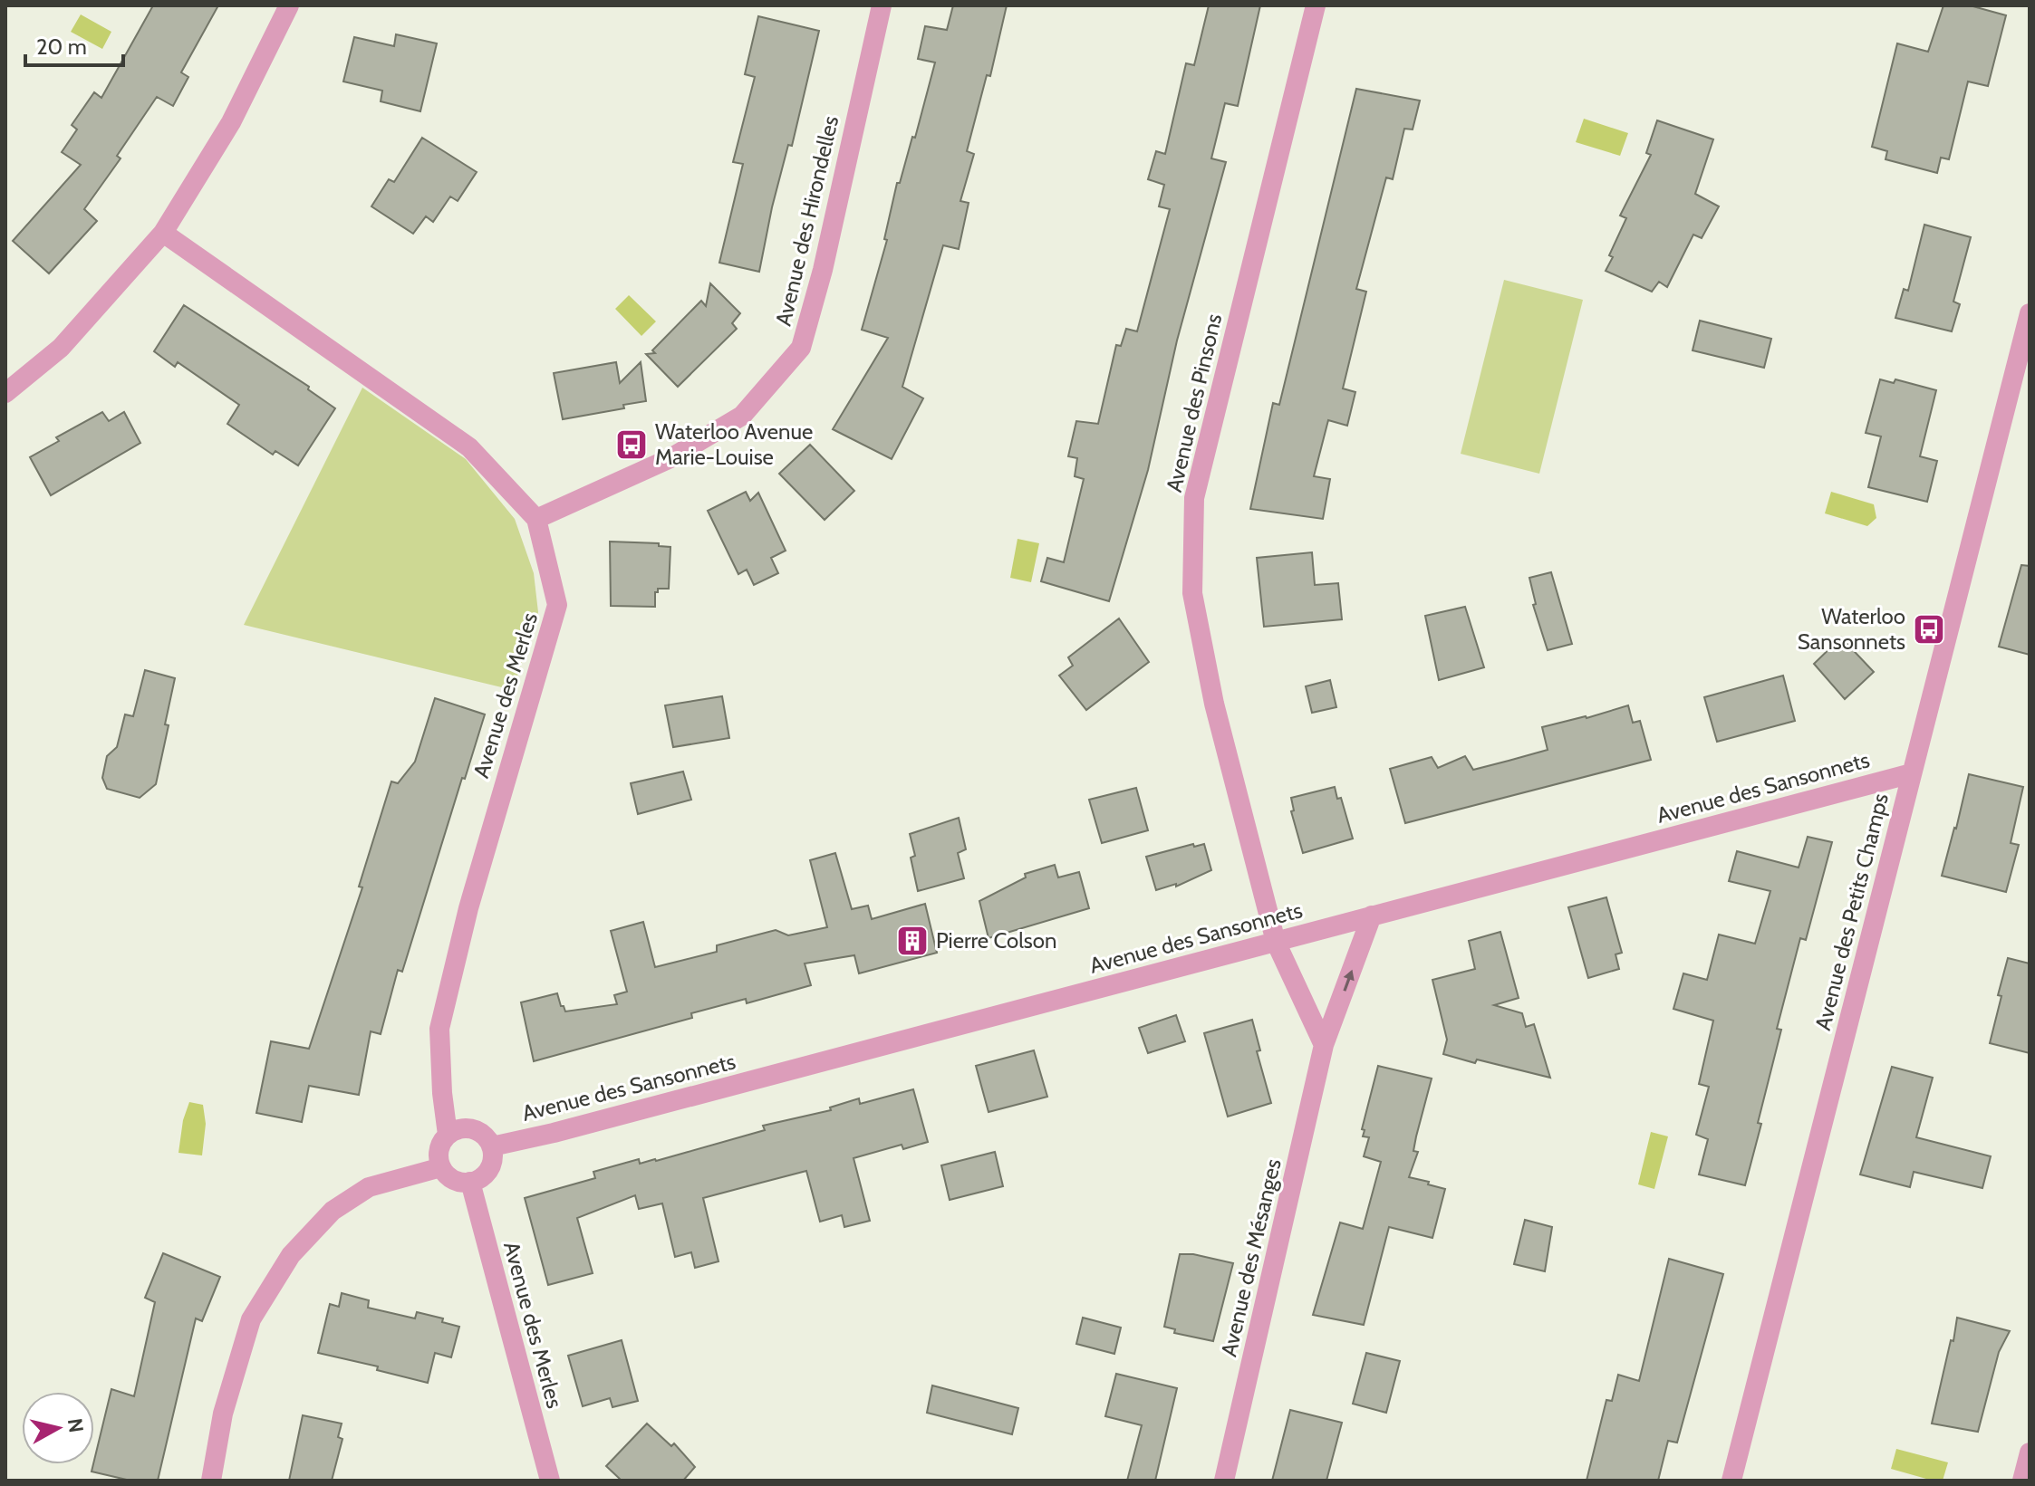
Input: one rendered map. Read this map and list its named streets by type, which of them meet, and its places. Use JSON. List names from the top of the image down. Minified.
{"streets":{"street":["Avenue des Hirondelles","Avenue des Pinsons","Avenue des Merles","Avenue des Sansonnets","Avenue des Petits Champs","Avenue des Mésanges"]},"crossings":[["Avenue des Hirondelles","Avenue des Merles"],["Avenue des Pinsons","Avenue des Sansonnets"],["Avenue des Merles","Avenue des Sansonnets"],["Avenue des Sansonnets","Avenue des Petits Champs"],["Avenue des Sansonnets","Avenue des Mésanges"]],"places":{"bus stop":["Waterloo Avenue Marie-Louise","Waterloo Sansonnets"],"building":["Pierre Colson"]},"scale_bar":"20 m","north":"right"}
